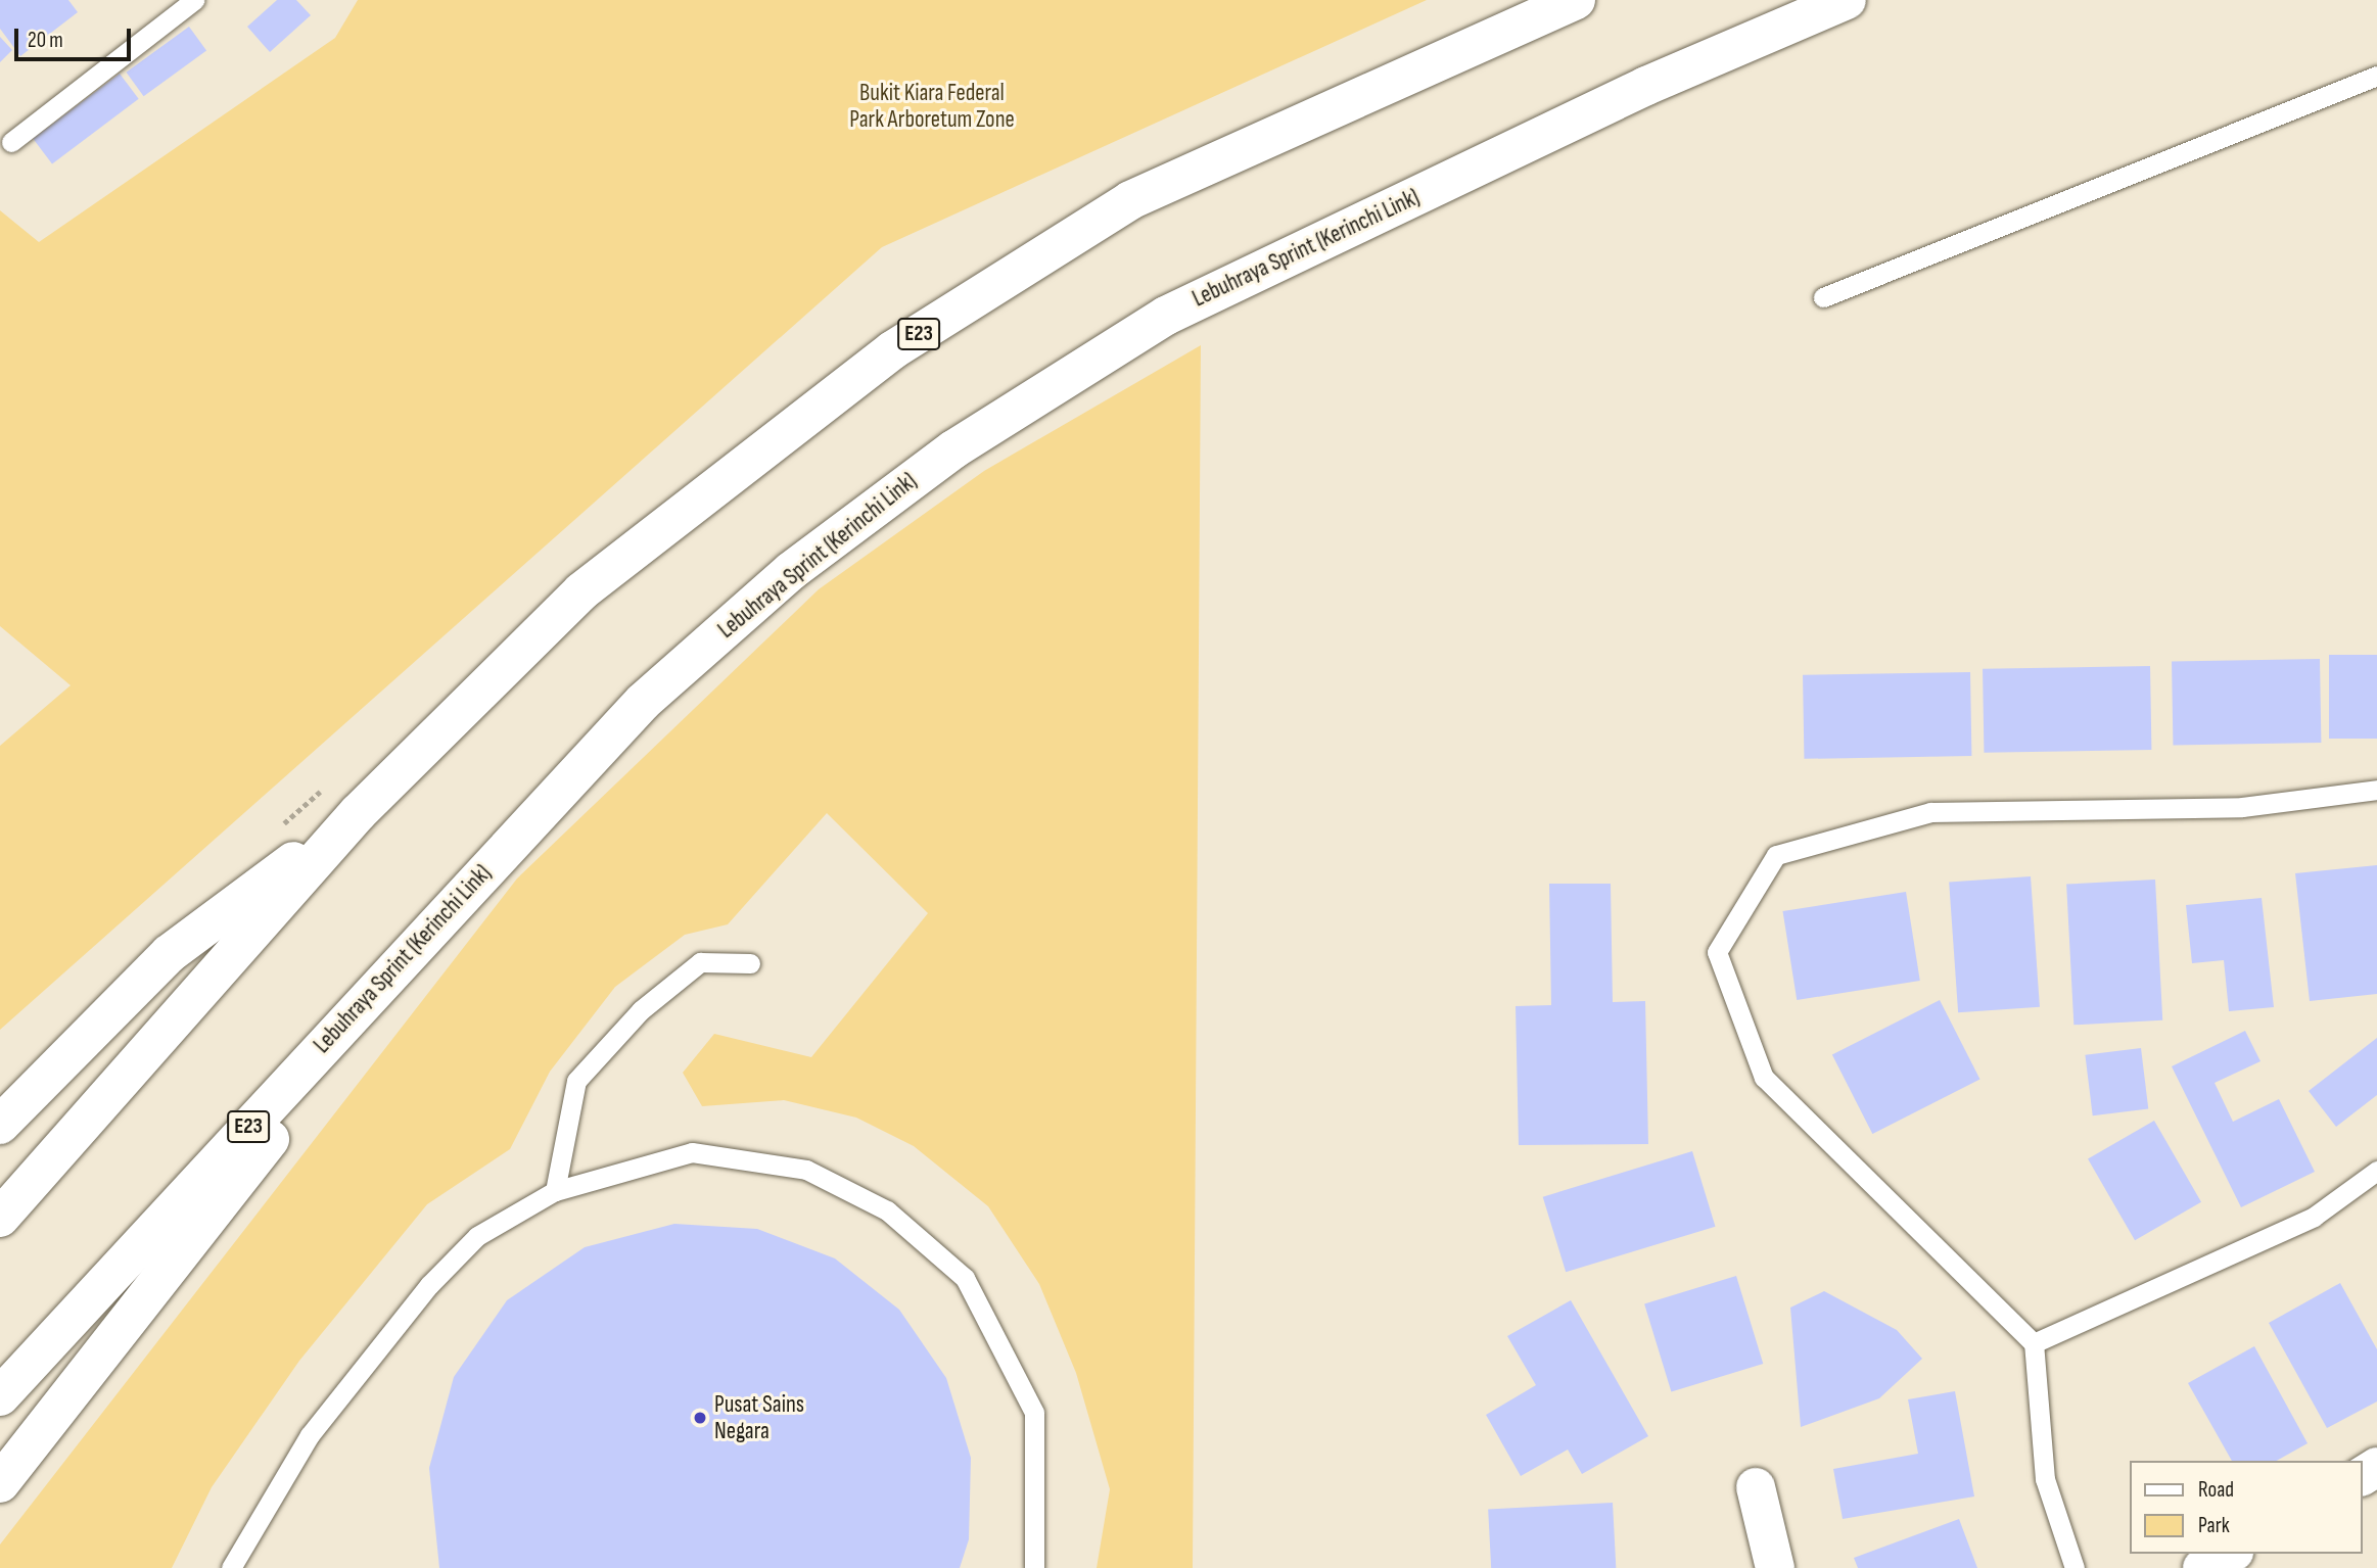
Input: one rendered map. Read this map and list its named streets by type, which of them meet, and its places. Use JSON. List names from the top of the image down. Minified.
{"streets":{"main road":["Lebuhraya Sprint (Kerinchi Link)","E23"]},"parks":["Bukit Kiara Federal Park Arboretum Zone"],"places":["Pusat Sains Negara"],"legend":["Road","Park"],"scale_bar":"20 m"}
